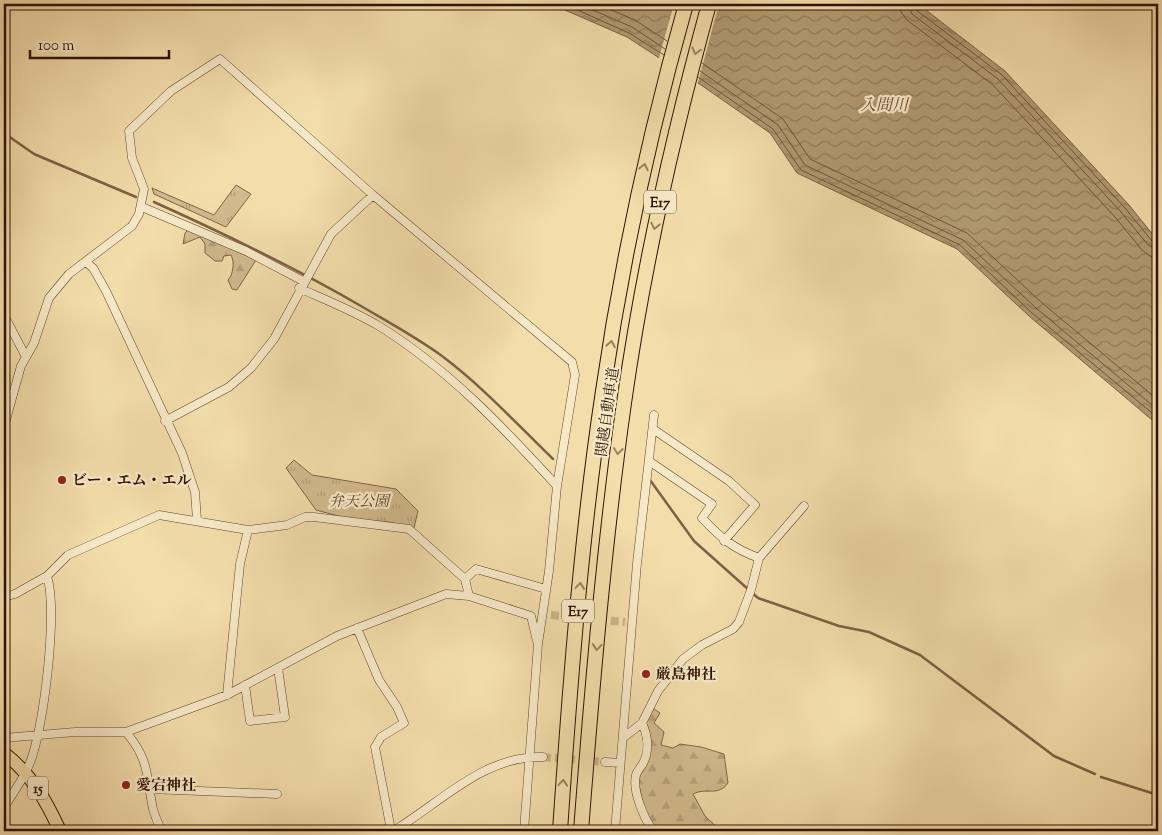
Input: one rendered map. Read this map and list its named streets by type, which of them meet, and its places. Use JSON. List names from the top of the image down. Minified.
{"streets":{"highway":["E17","関越自動車道"],"main road":["15"]},"water":["入間川"],"parks":["弁天公園"],"places":["ビー・エム・エル","厳島神社","愛宕神社"],"scale_bar":"100 m"}
